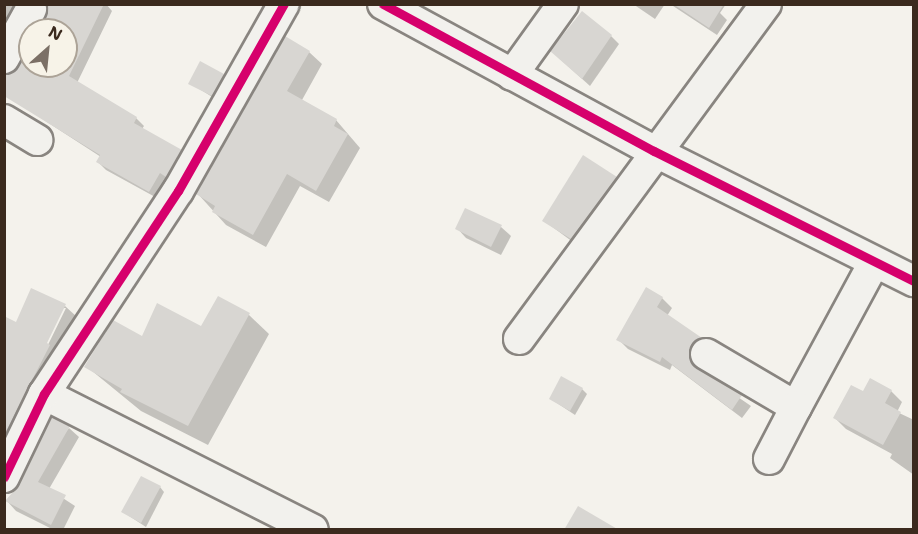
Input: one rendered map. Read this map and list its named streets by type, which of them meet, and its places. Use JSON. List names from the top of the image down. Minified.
{"north":"top right"}
